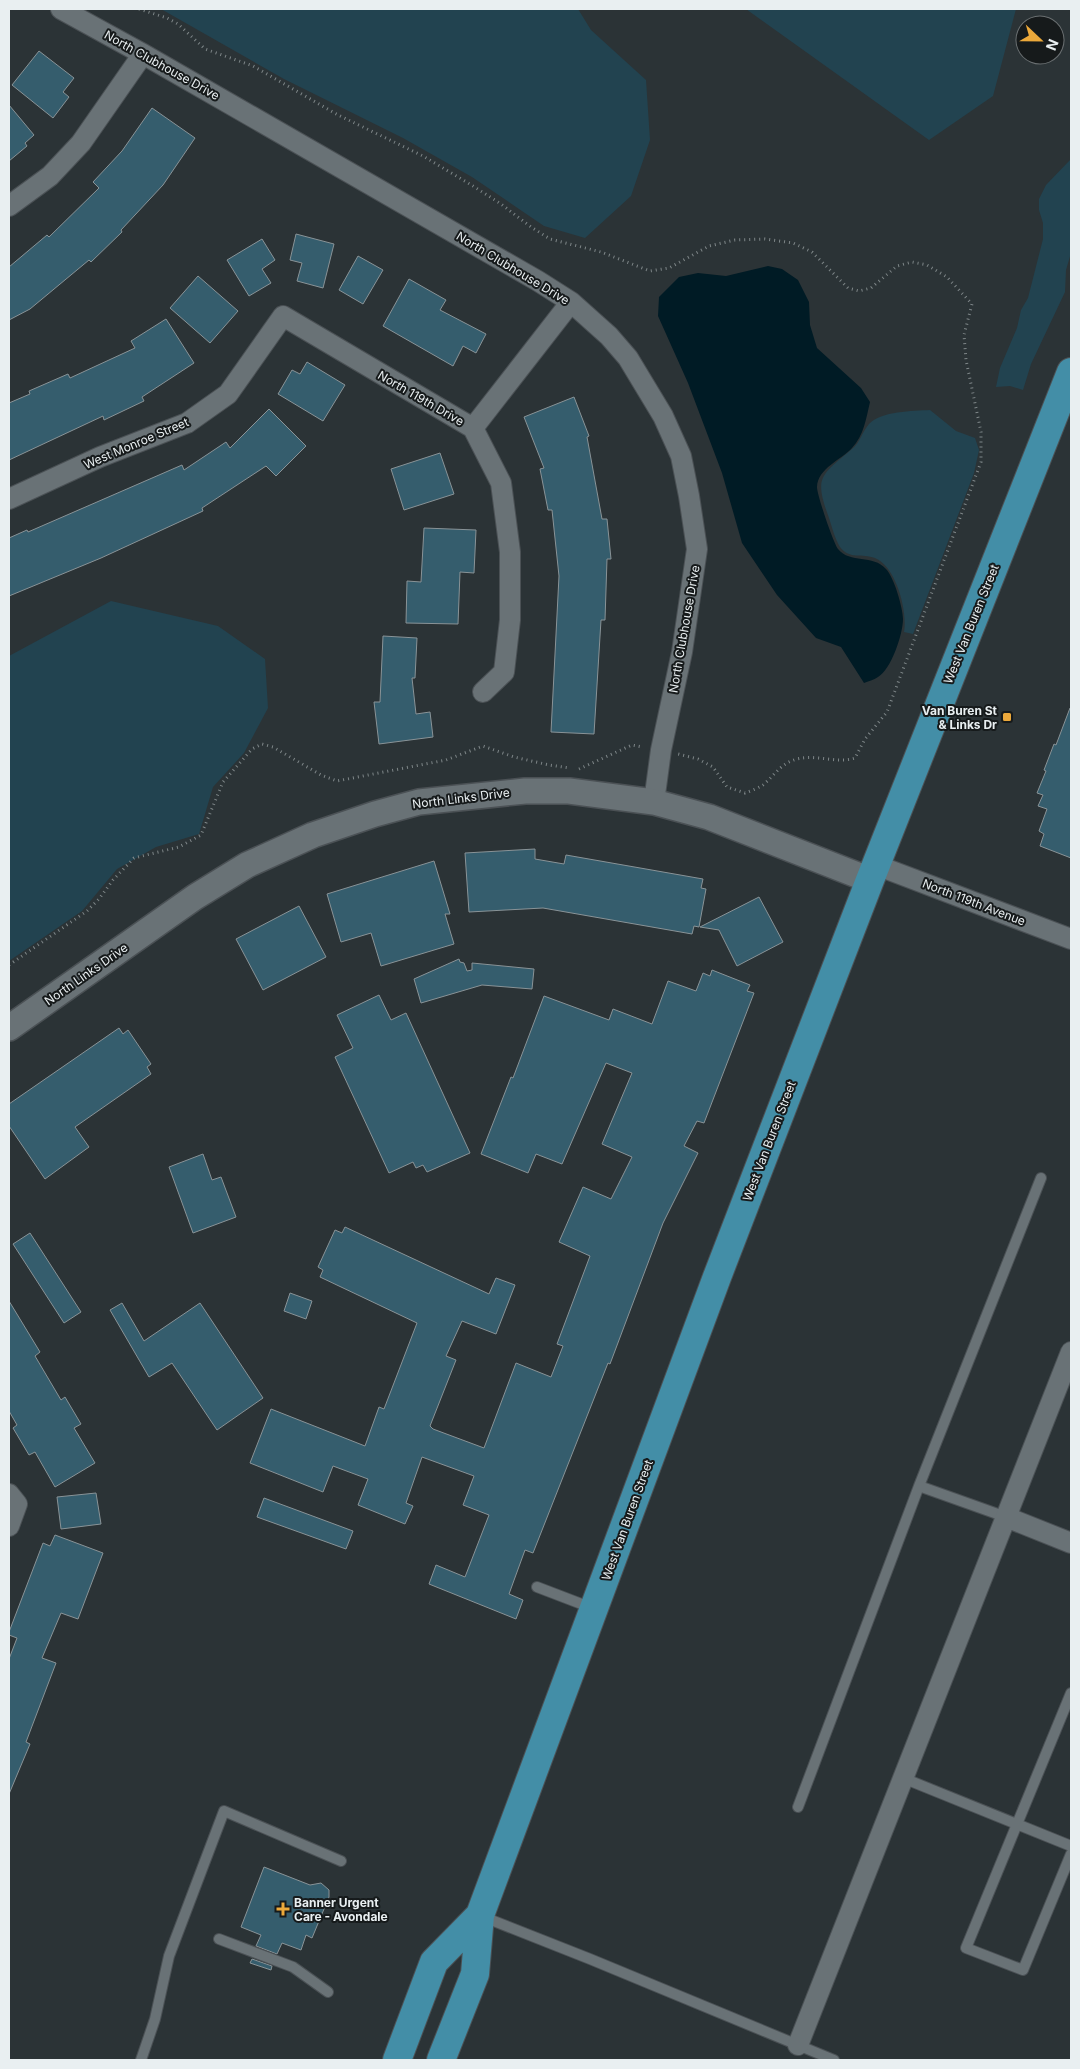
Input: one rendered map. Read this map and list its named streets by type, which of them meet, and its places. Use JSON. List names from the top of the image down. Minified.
{"streets":{"main road":["West Van Buren Street"],"street":["North Clubhouse Drive","North 119th Drive","West Monroe Street","North Links Drive","North 119th Avenue"]},"crossings":[["North Clubhouse Drive","North Links Drive"],["North 119th Drive","West Monroe Street"],["West Van Buren Street","North Links Drive"],["West Van Buren Street","North 119th Avenue"],["North Links Drive","North 119th Avenue"]],"places":{"transit":["Van Buren St & Links Dr"],"health":["Banner Urgent Care - Avondale"]},"north":"right"}
